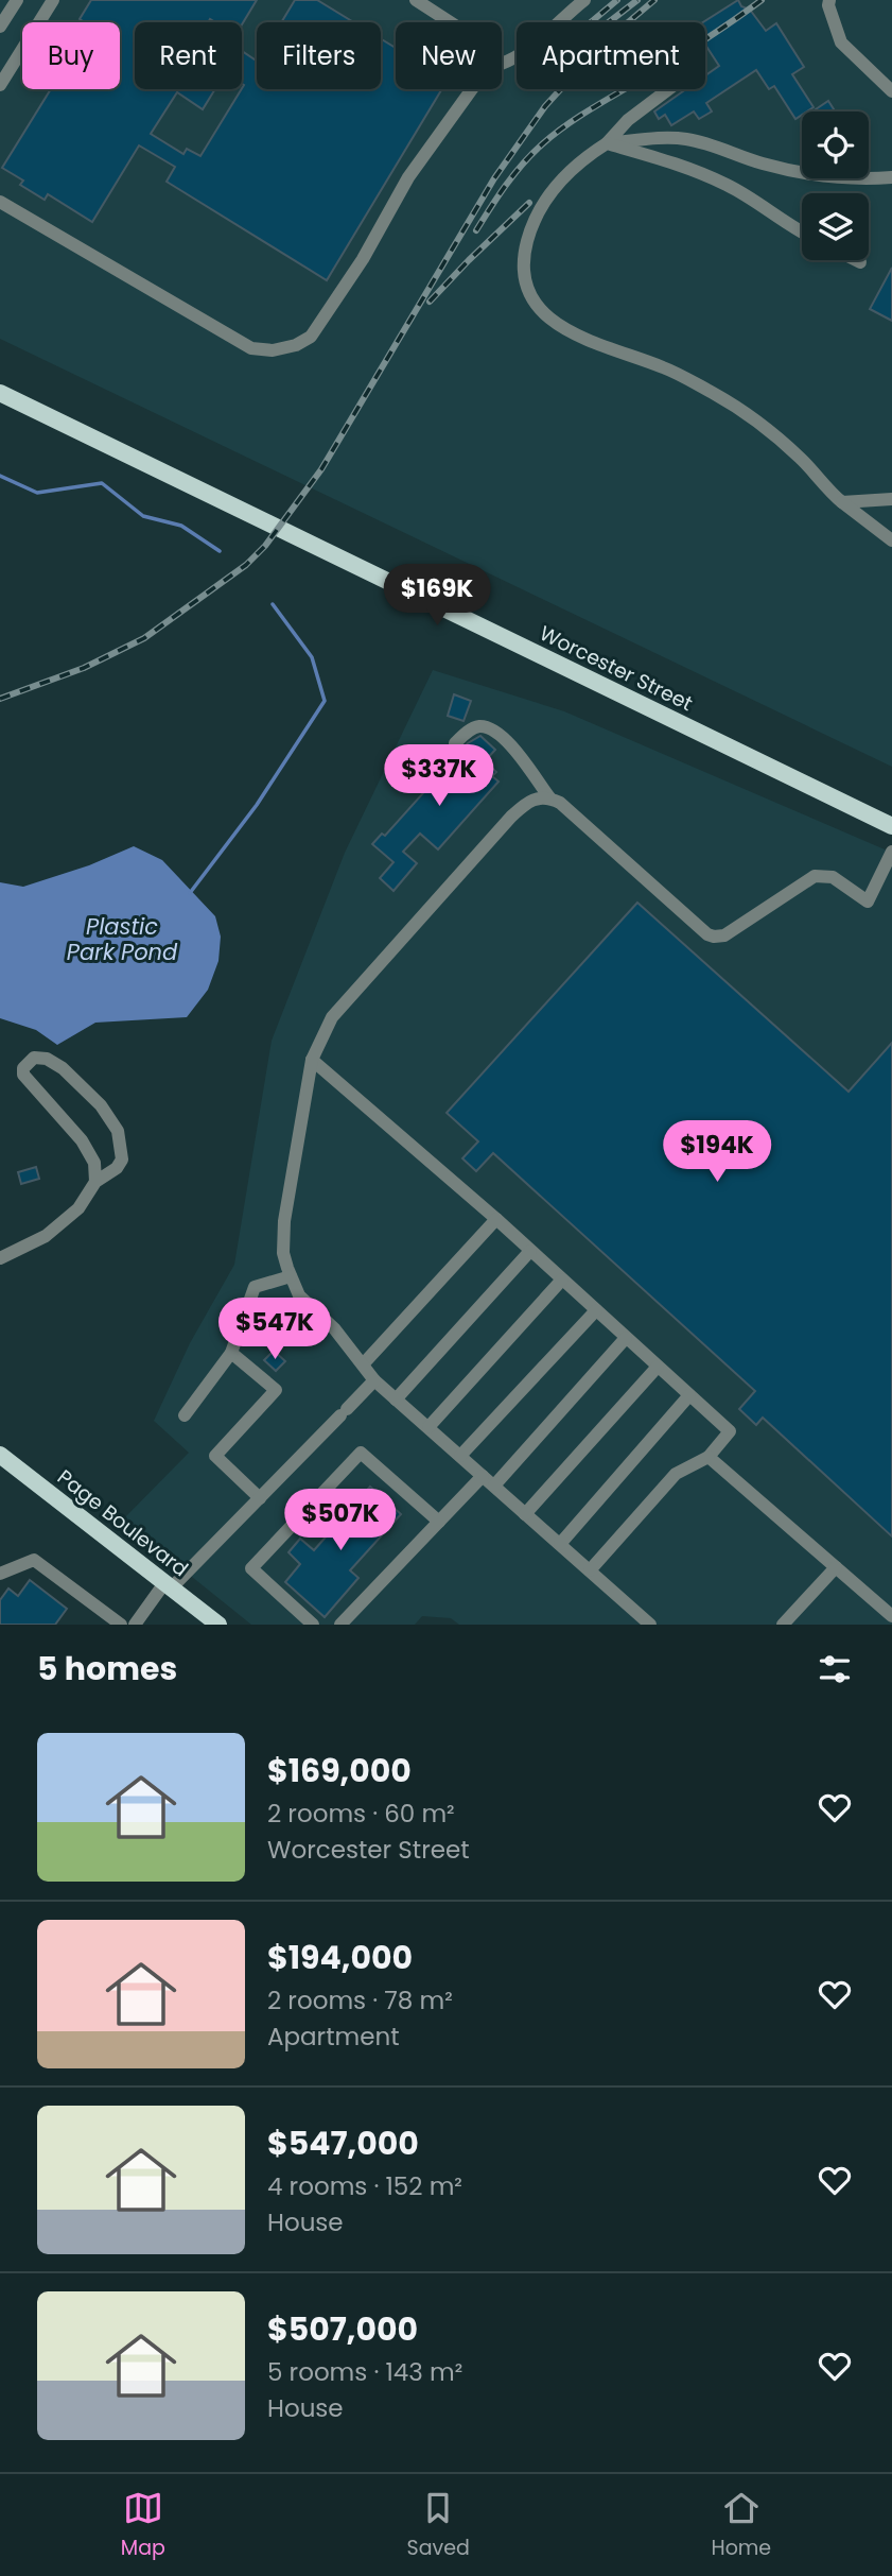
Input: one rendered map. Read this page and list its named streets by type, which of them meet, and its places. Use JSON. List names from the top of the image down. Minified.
{"streets":{"main road":["Worcester Street","Page Boulevard"]},"water":["Plastic Park Pond"],"page":{"chip":["Buy","Rent","Filters","New","Apartment"],"price":["$169K","$337K","$194K","$547K","$507K"],"heading":"5 homes","list":[{"name":"$169,000","note":"2 rooms · 60 m² · Worcester Street"},{"name":"$194,000","note":"2 rooms · 78 m² · Apartment"},{"name":"$547,000","note":"4 rooms · 152 m² · House"},{"name":"$507,000","note":"5 rooms · 143 m² · House"}],"tabs":["Map","Saved","Home"]}}
